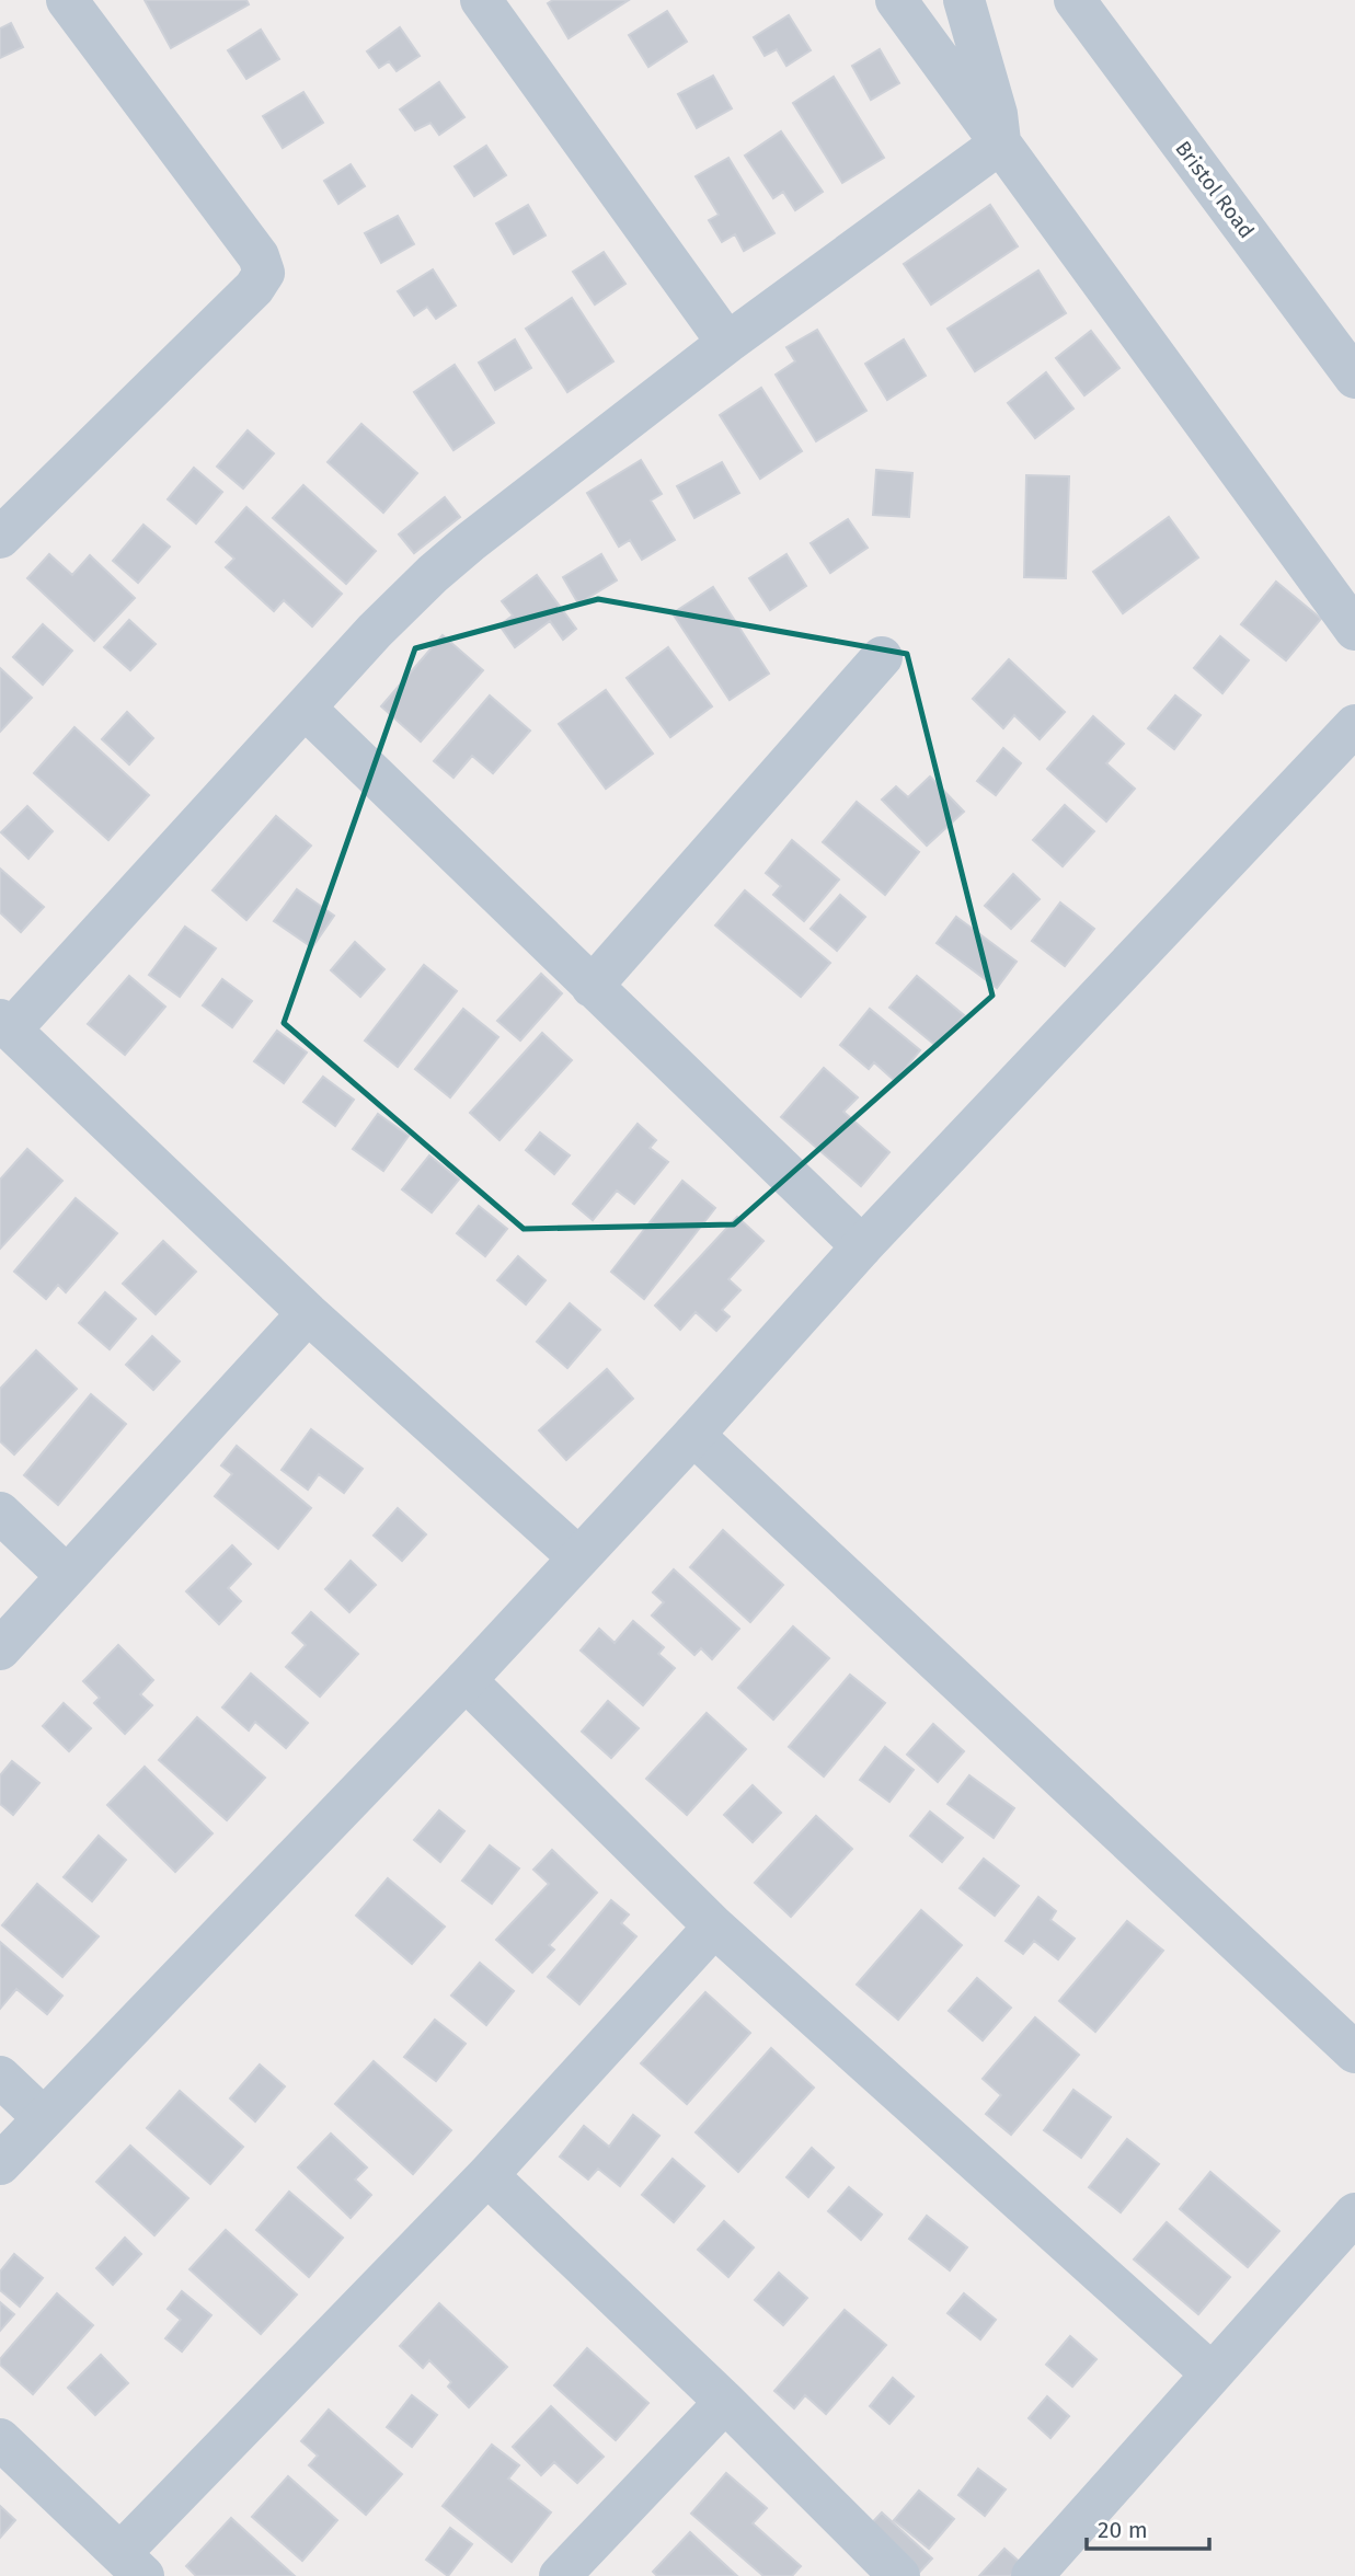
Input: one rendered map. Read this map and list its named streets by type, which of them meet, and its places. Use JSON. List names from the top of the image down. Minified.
{"streets":{"street":["Bristol Road"]},"scale_bar":"20 m"}
